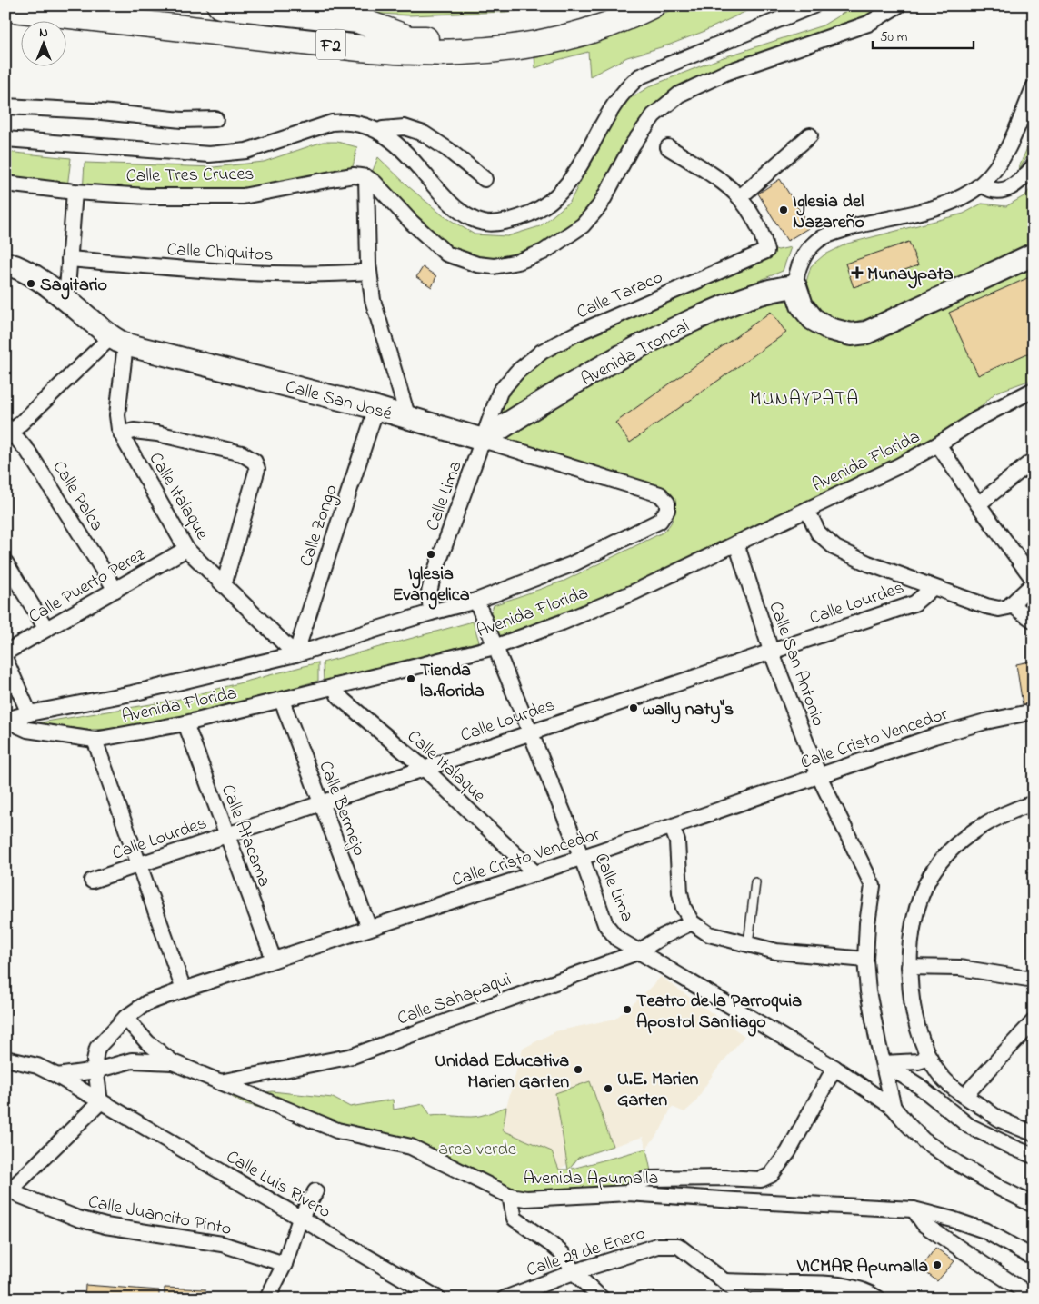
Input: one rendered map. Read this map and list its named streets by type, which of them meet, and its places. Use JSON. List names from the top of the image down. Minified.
{"streets":{"highway":["F2"],"street":["Calle Tres Cruces","Calle Chiquitos","Calle Taraco","Avenida Troncal","Calle San José","Avenida Florida","Calle Palca","Calle Italaque","Calle Lima","Calle Zongo","Calle Puerto Perez","Calle Lourdes","Calle San Antonio","Calle Cristo Vencedor","Calle Bermejo","Calle Atacama","Calle Sahapaqui","Avenida Apumalla","Calle Luis Rivero","Calle Juancito Pinto","Calle 29 de Enero"]},"crossings":[["Calle Taraco","Calle Lima"],["Avenida Troncal","Calle San José"],["Avenida Troncal","Calle Lima"],["Calle San José","Avenida Florida"],["Calle San José","Calle Italaque"],["Calle San José","Calle Lima"],["Calle San José","Calle Zongo"],["Avenida Florida","Calle Italaque"],["Avenida Florida","Calle Lima"],["Avenida Florida","Calle Zongo"],["Avenida Florida","Calle Lourdes"],["Avenida Florida","Calle San Antonio"],["Avenida Florida","Calle Bermejo"],["Avenida Florida","Calle Atacama"],["Calle Palca","Calle Puerto Perez"],["Calle Italaque","Calle Zongo"],["Calle Italaque","Calle Puerto Perez"],["Calle Italaque","Calle Lourdes"],["Calle Italaque","Calle Cristo Vencedor"],["Calle Lima","Calle Lourdes"],["Calle Lima","Calle San Antonio"],["Calle Lima","Calle Cristo Vencedor"],["Calle Lima","Calle Sahapaqui"],["Calle Lourdes","Calle San Antonio"],["Calle Lourdes","Calle Bermejo"],["Calle Lourdes","Calle Atacama"],["Calle San Antonio","Calle Cristo Vencedor"],["Calle Cristo Vencedor","Calle Bermejo"],["Calle Cristo Vencedor","Calle Atacama"],["Calle Cristo Vencedor","Avenida Apumalla"],["Calle Cristo Vencedor","Calle Luis Rivero"],["Calle Sahapaqui","Avenida Apumalla"],["Avenida Apumalla","Calle Luis Rivero"]],"districts":["MUNAYPATA"],"parks":["area verde"],"places":{"other":["Iglesia del Nazareño","Sagitario","Iglesia Evangelica","Tienda la.florida","wally naty\"s","Teatro de la Parroquia Apostol Santiago","Unidad Educativa Marien Garten","U.E. Marien Garten","VICMAR Apumalla"],"health":["Munaypata"]},"scale_bar":"50 m","north":"top"}
